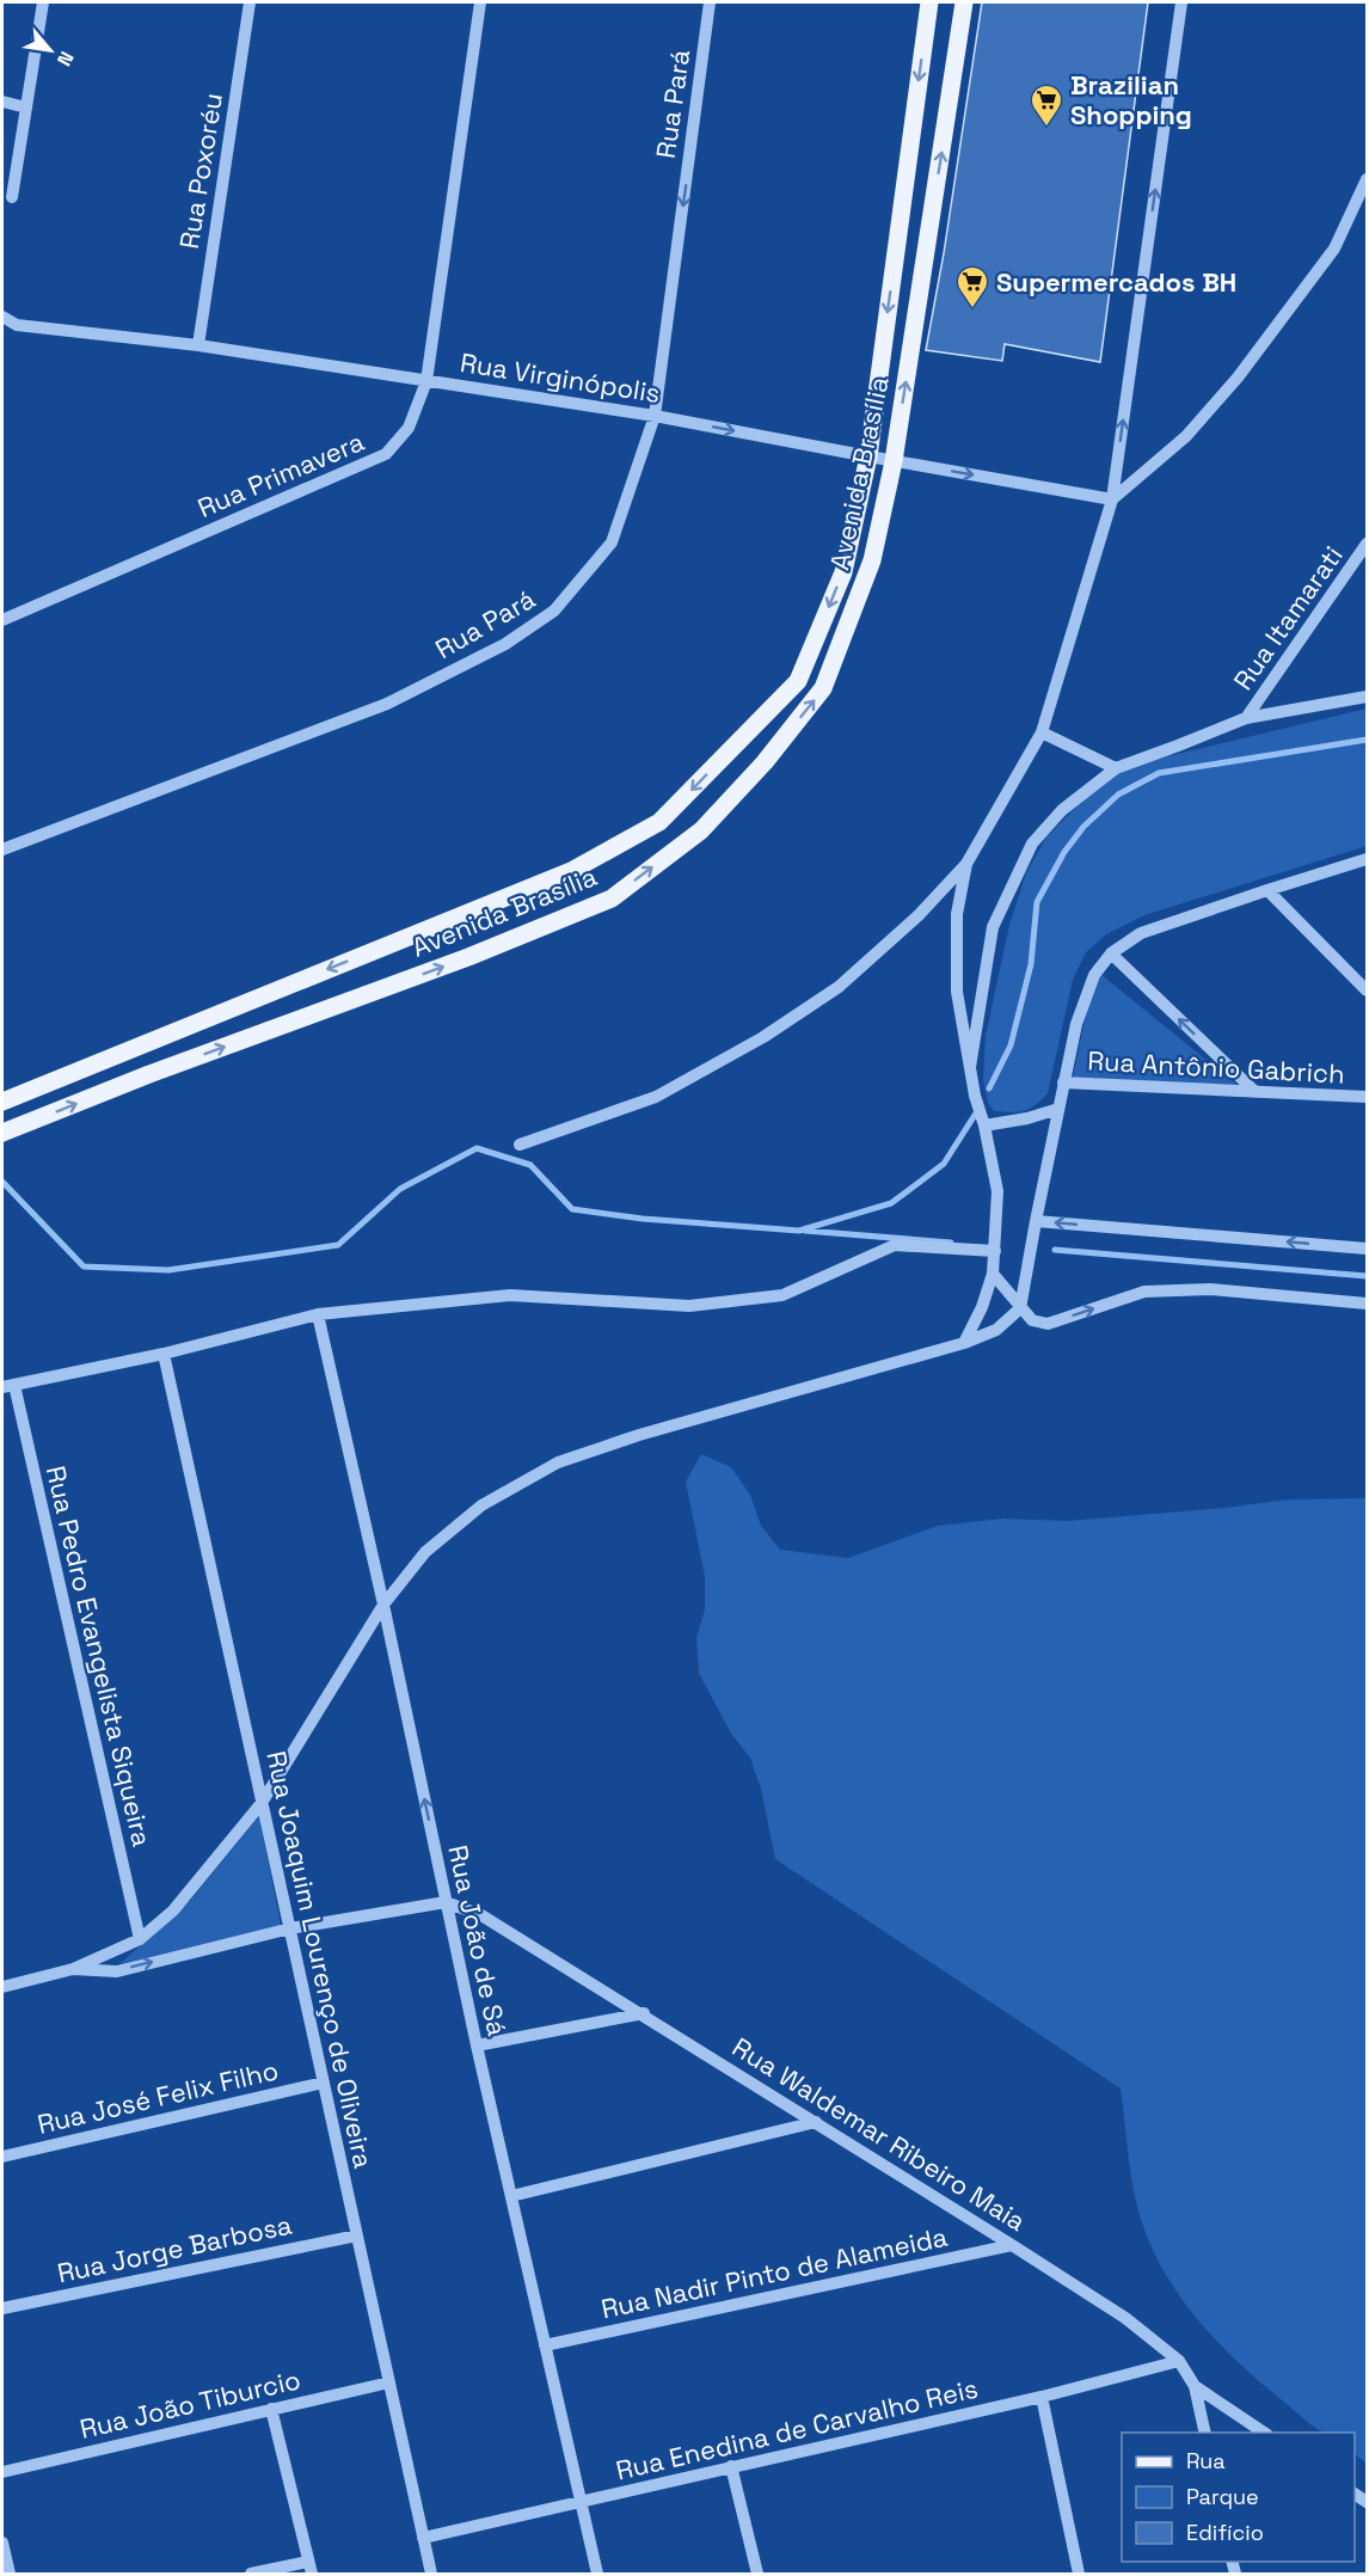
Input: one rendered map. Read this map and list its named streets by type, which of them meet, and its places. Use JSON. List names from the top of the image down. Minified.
{"streets":{"main road":["Avenida Brasília"],"street":["Rua Pará","Rua Poxoréu","Rua Virginópolis","Rua Primavera","Rua Itamarati","Rua Antônio Gabrich","Rua Pedro Evangelista Siqueira","Rua João de Sá","Rua Joaquim Lourenço de Oliveira","Rua José Felix Filho","Rua Waldemar Ribeiro Maia","Rua Jorge Barbosa","Rua Nadir Pinto de Alameida","Rua João Tiburcio","Rua Enedina de Carvalho Reis"]},"crossings":[["Rua Pará","Rua Virginópolis"],["Rua Poxoréu","Rua Virginópolis"],["Rua Virginópolis","Avenida Brasília"],["Rua Virginópolis","Rua Primavera"],["Rua João de Sá","Rua Waldemar Ribeiro Maia"],["Rua João de Sá","Rua Nadir Pinto de Alameida"],["Rua João de Sá","Rua Enedina de Carvalho Reis"],["Rua Joaquim Lourenço de Oliveira","Rua José Felix Filho"],["Rua Joaquim Lourenço de Oliveira","Rua Jorge Barbosa"],["Rua Joaquim Lourenço de Oliveira","Rua João Tiburcio"],["Rua Joaquim Lourenço de Oliveira","Rua Enedina de Carvalho Reis"],["Rua Waldemar Ribeiro Maia","Rua Nadir Pinto de Alameida"],["Rua Waldemar Ribeiro Maia","Rua Enedina de Carvalho Reis"]],"one_way":["Rua Virginópolis"],"places":{"supermarket":["Brazilian Shopping","Supermercados BH"]},"legend":["Rua","Parque","Edifício"],"north":"bottom right"}
